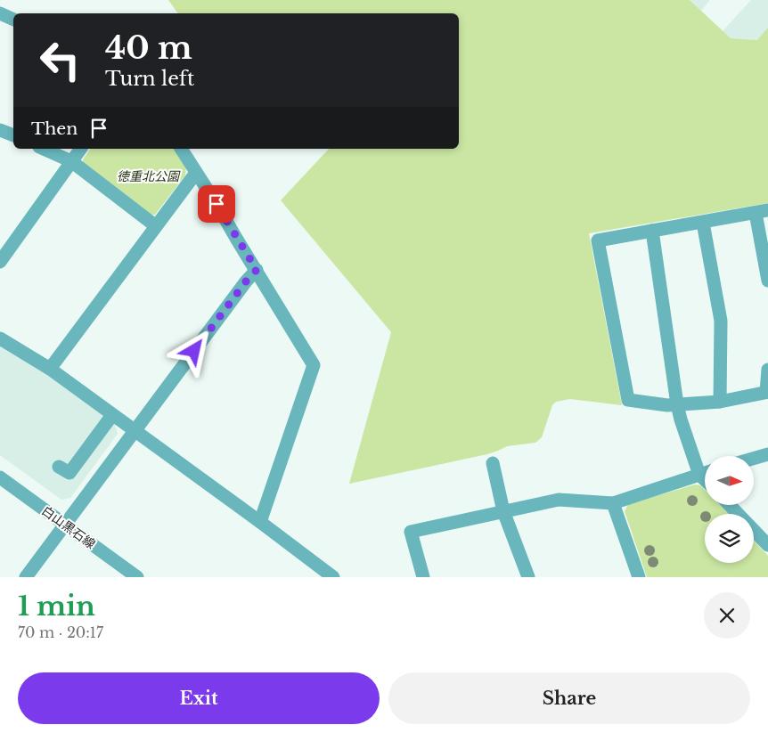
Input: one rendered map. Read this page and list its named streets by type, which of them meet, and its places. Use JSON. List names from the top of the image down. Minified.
{"streets":{"street":["白山黒石線"]},"parks":["徳重北公園"],"north":"right","page":{"turn":["40 m","Turn left"],"then":"Then","heading":["1 min","70 m · 20:17"],"buttons":["Exit","Share"]}}
